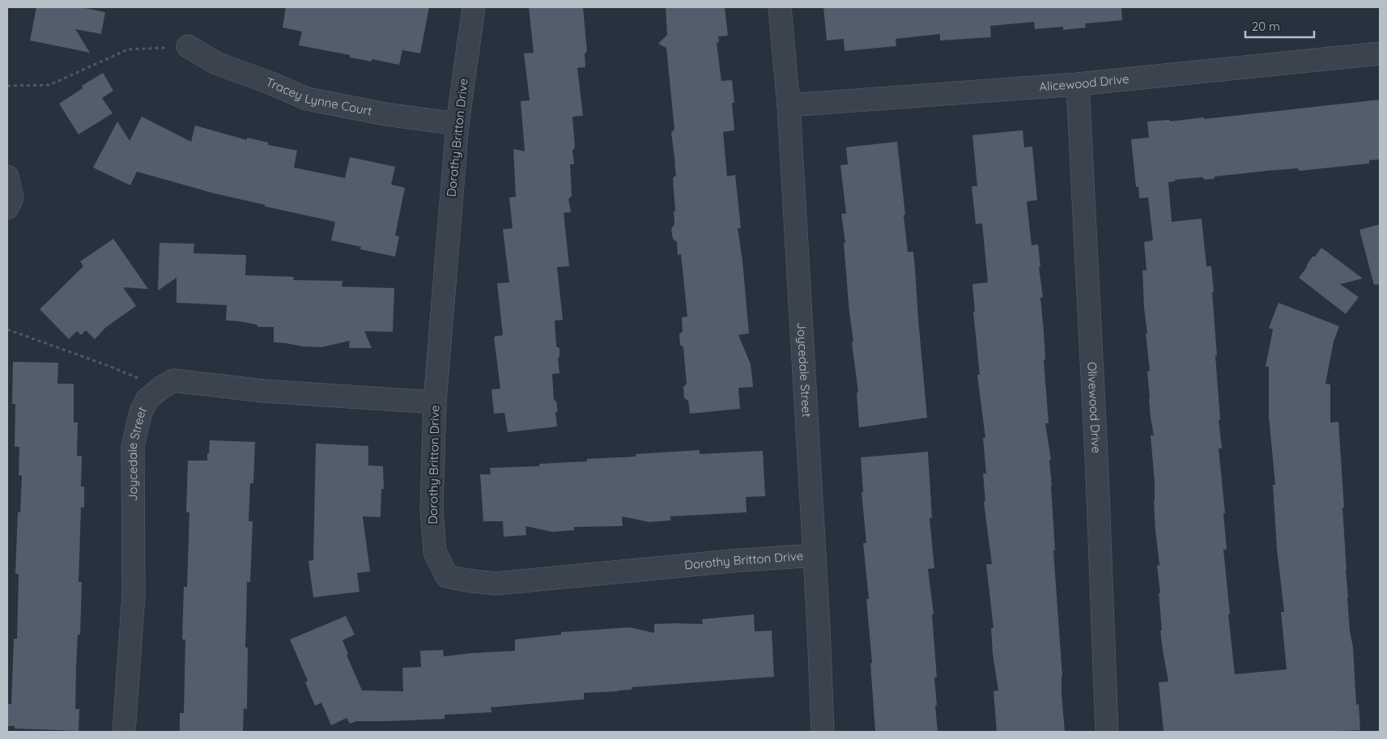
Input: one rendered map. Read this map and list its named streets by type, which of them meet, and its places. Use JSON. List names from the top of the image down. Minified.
{"streets":{"street":["Alicewood Drive","Tracey Lynne Court","Dorothy Britton Drive","Joycedale Street","Olivewood Drive"]},"crossings":[["Alicewood Drive","Joycedale Street"],["Alicewood Drive","Olivewood Drive"],["Tracey Lynne Court","Dorothy Britton Drive"],["Dorothy Britton Drive","Joycedale Street"]],"scale_bar":"20 m"}
